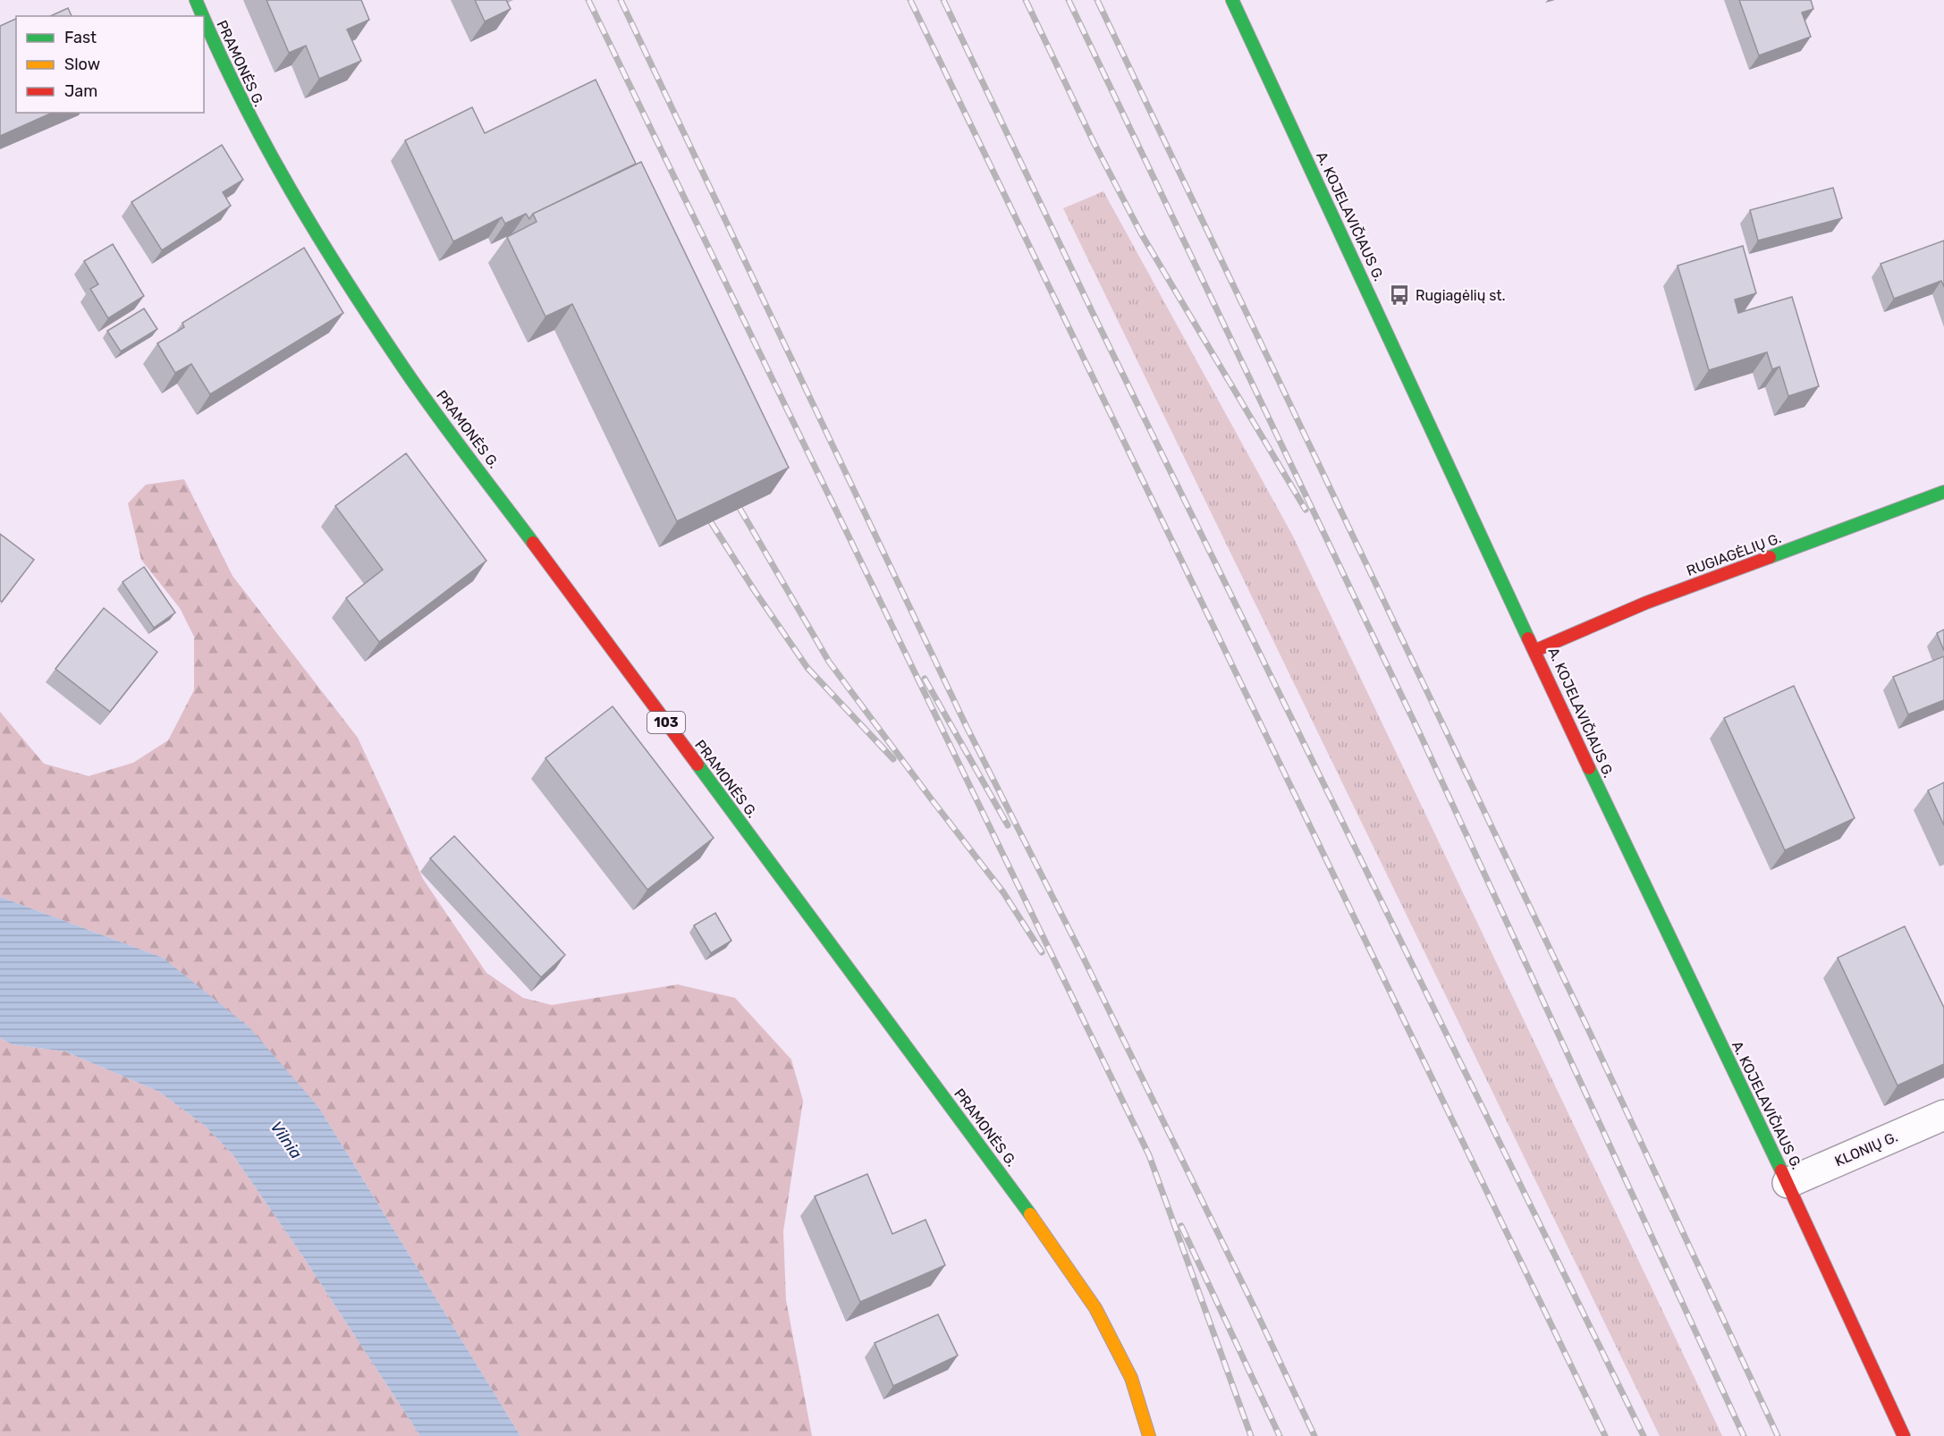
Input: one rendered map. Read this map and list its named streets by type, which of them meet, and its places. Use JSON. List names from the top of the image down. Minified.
{"streets":{"street":["PRAMONĖS G.","A. KOJELAVIČIAUS G.","RUGIAGĖLIŲ G.","103","KLONIŲ G."]},"crossings":[["A. KOJELAVIČIAUS G.","RUGIAGĖLIŲ G."],["A. KOJELAVIČIAUS G.","KLONIŲ G."]],"water":["Vilnia"],"places":{"bus stop":["Rugiagėlių st."]},"legend":["Fast","Slow","Jam"]}
